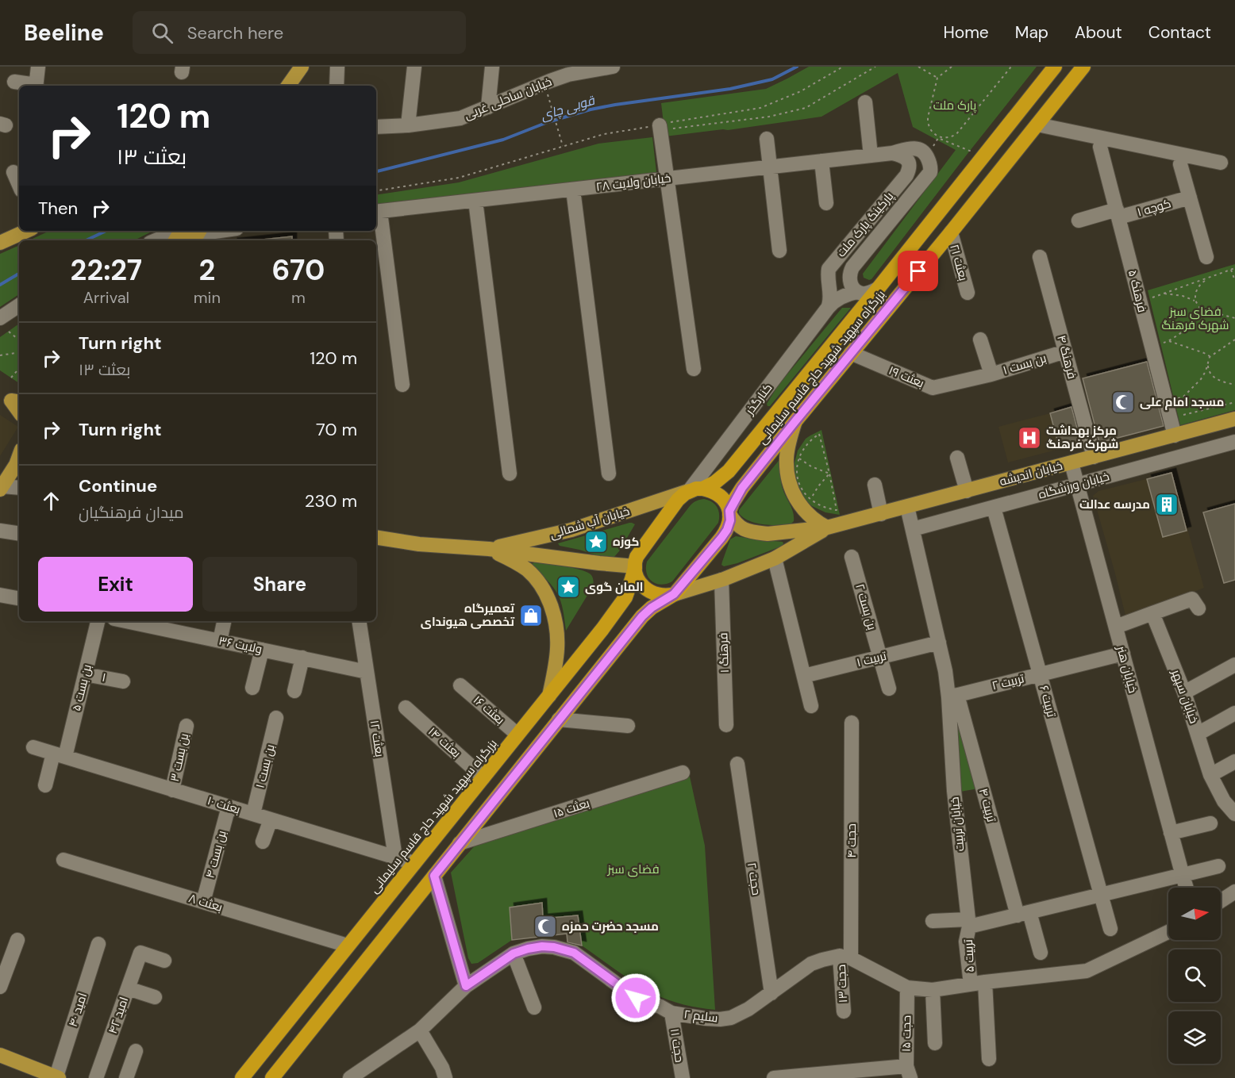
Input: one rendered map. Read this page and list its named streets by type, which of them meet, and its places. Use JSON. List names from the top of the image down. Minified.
{"streets":{"highway":["بزرگراه سپهبد شهید حاج قاسم سلیمانی"],"main road":["خیابان اندیشه","خیابان آب شمالی"],"street":["خیابان ساحلی غربی","خیابان ولایت ۲۸","کوچه ۱","پارکینگ پارک ملت","بعثت ۲۱","فرهنک ۵","فرهنگ ۴","بن بست ۱","بعثت ۱۹","کنارگذر","خیابان ورزشگاه","بن بست ۲","ولایت ۳۶","فرهنگ ۱","تربیت ۱","خیابان هنر","۱","تربیت ۲","بن بست ۵","خیابان سپهر","تربیت ۶","بعثت ۱۶","بعثت ۱۲","بعثت ۱۴","بن بست ۳","بعثت ۱۰","تربیت ۴","بعثت ۱۵","خیابان تربیت","حجت ۴","بن بست ۴","حجت ۲","بعثت ۸","تربیت ۵","حجت ۱۳","امید ۴۰","امید ۴۲","سلیم ۲","حجت ۱۵","حجت ۱۱"]},"crossings":[["خیابان ولایت ۲۸","پارکینگ پارک ملت"],["کوچه ۱","فرهنک ۵"],["پارکینگ پارک ملت","کنارگذر"],["بعثت ۲۱","بزرگراه سپهبد شهید حاج قاسم سلیمانی"],["فرهنک ۵","خیابان اندیشه"],["فرهنگ ۴","بن بست ۱"],["فرهنگ ۴","خیابان اندیشه"],["بن بست ۱","بعثت ۱۹"],["بن بست ۱","بعثت ۱۰"],["بزرگراه سپهبد شهید حاج قاسم سلیمانی","بعثت ۱۹"],["بزرگراه سپهبد شهید حاج قاسم سلیمانی","کنارگذر"],["بزرگراه سپهبد شهید حاج قاسم سلیمانی","خیابان اندیشه"],["بزرگراه سپهبد شهید حاج قاسم سلیمانی","خیابان آب شمالی"],["بزرگراه سپهبد شهید حاج قاسم سلیمانی","بعثت ۱۶"],["بزرگراه سپهبد شهید حاج قاسم سلیمانی","بعثت ۱۴"],["بزرگراه سپهبد شهید حاج قاسم سلیمانی","بعثت ۱۰"],["بزرگراه سپهبد شهید حاج قاسم سلیمانی","بعثت ۸"],["کنارگذر","خیابان آب شمالی"],["خیابان اندیشه","فرهنگ ۱"],["خیابان اندیشه","خیابان هنر"],["خیابان اندیشه","خیابان تربیت"],["خیابان ورزشگاه","خیابان هنر"],["خیابان ورزشگاه","تربیت ۶"],["خیابان ورزشگاه","خیابان تربیت"],["بن بست ۲","تربیت ۱"],["ولایت ۳۶","بعثت ۱۲"],["تربیت ۱","خیابان تربیت"],["خیابان هنر","تربیت ۲"],["۱","بن بست ۵"],["تربیت ۲","تربیت ۶"],["تربیت ۲","تربیت ۴"],["تربیت ۲","خیابان تربیت"],["بن بست ۵","بعثت ۱۰"],["بعثت ۱۲","بعثت ۱۰"],["بن بست ۳","بعثت ۱۰"],["بعثت ۱۰","بن بست ۴"],["تربیت ۴","خیابان تربیت"],["خیابان تربیت","تربیت ۵"],["حجت ۴","حجت ۱۳"],["حجت ۴","سلیم ۲"],["بن بست ۴","بعثت ۸"],["حجت ۲","سلیم ۲"],["حجت ۱۳","سلیم ۲"],["سلیم ۲","حجت ۱۱"]],"water":["قوبی چای"],"parks":["پارک ملت","فضای سبز شهرک فرهنگ","فضای سبز"],"places":{"mosque":["مسجد امام علی","مسجد حضرت حمزه"],"hospital":["مرکز بهداشت شهرک فرهنگ"],"building":["مدرسه عدالت"],"place":["کوزه","المان گوی"],"shop":["تعمیرگاه تخصصی هیوندای"]},"north":"right","page":{"header":"Beeline","search":"Search here","nav":["Home","Map","About","Contact"],"turn":["120 m","بعثت ۱۳"],"then":"Then","eta":["22:27","Arrival","2","min","670","m"],"list":[{"name":"Turn right","note":"بعثت ۱۳","value":"120 m"},{"name":"Turn right","value":"70 m"},{"name":"Continue","note":"میدان فرهنگیان","value":"230 m"}],"buttons":["Exit","Share"]}}
